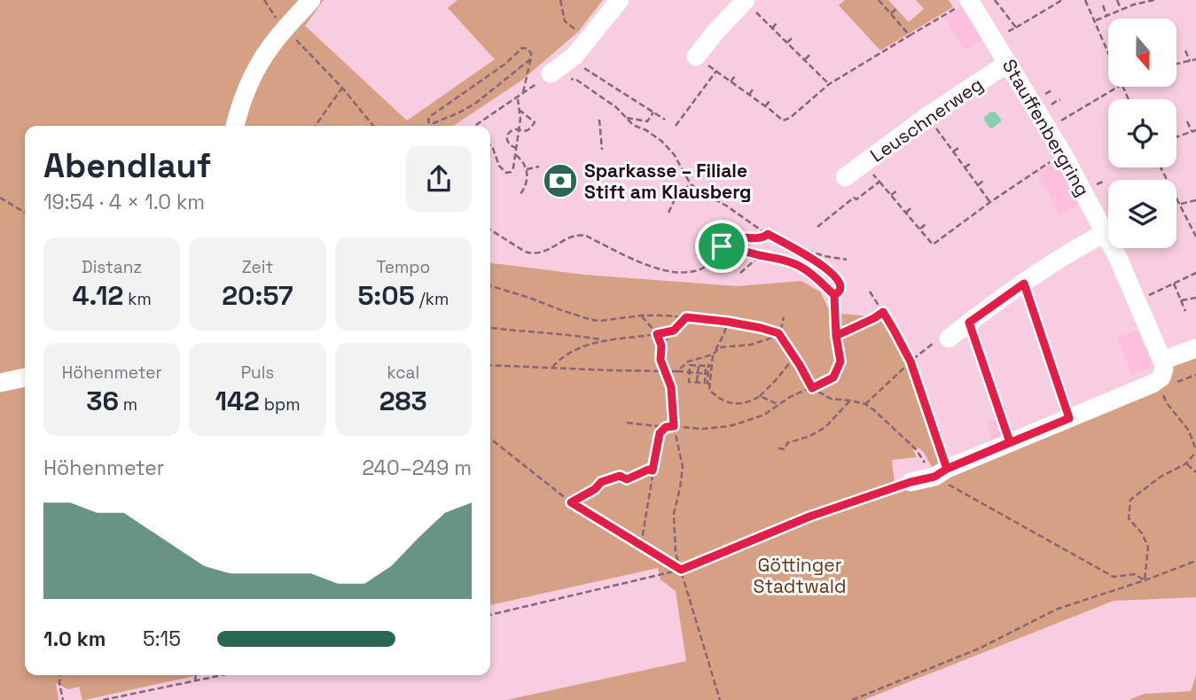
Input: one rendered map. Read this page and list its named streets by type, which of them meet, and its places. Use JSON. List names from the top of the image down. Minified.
{"streets":{"street":["Leuschnerweg","Stauffenbergring"]},"crossings":[["Leuschnerweg","Stauffenbergring"]],"parks":["Göttinger Stadtwald"],"places":{"bank":["Sparkasse – Filiale Stift am Klausberg"]},"north":"bottom","page":{"heading":["Abendlauf","19:54 · 4 × 1.0 km"],"stats":[["Distanz","4.12 km"],["Zeit","20:57"],["Tempo","5:05 /km"],["Höhenmeter","36 m"],["Puls","142 bpm"],["kcal","283"]],"chart":["Höhenmeter","240–249 m"],"list":[{"name":"1.0 km","note":"5:15"}]}}
